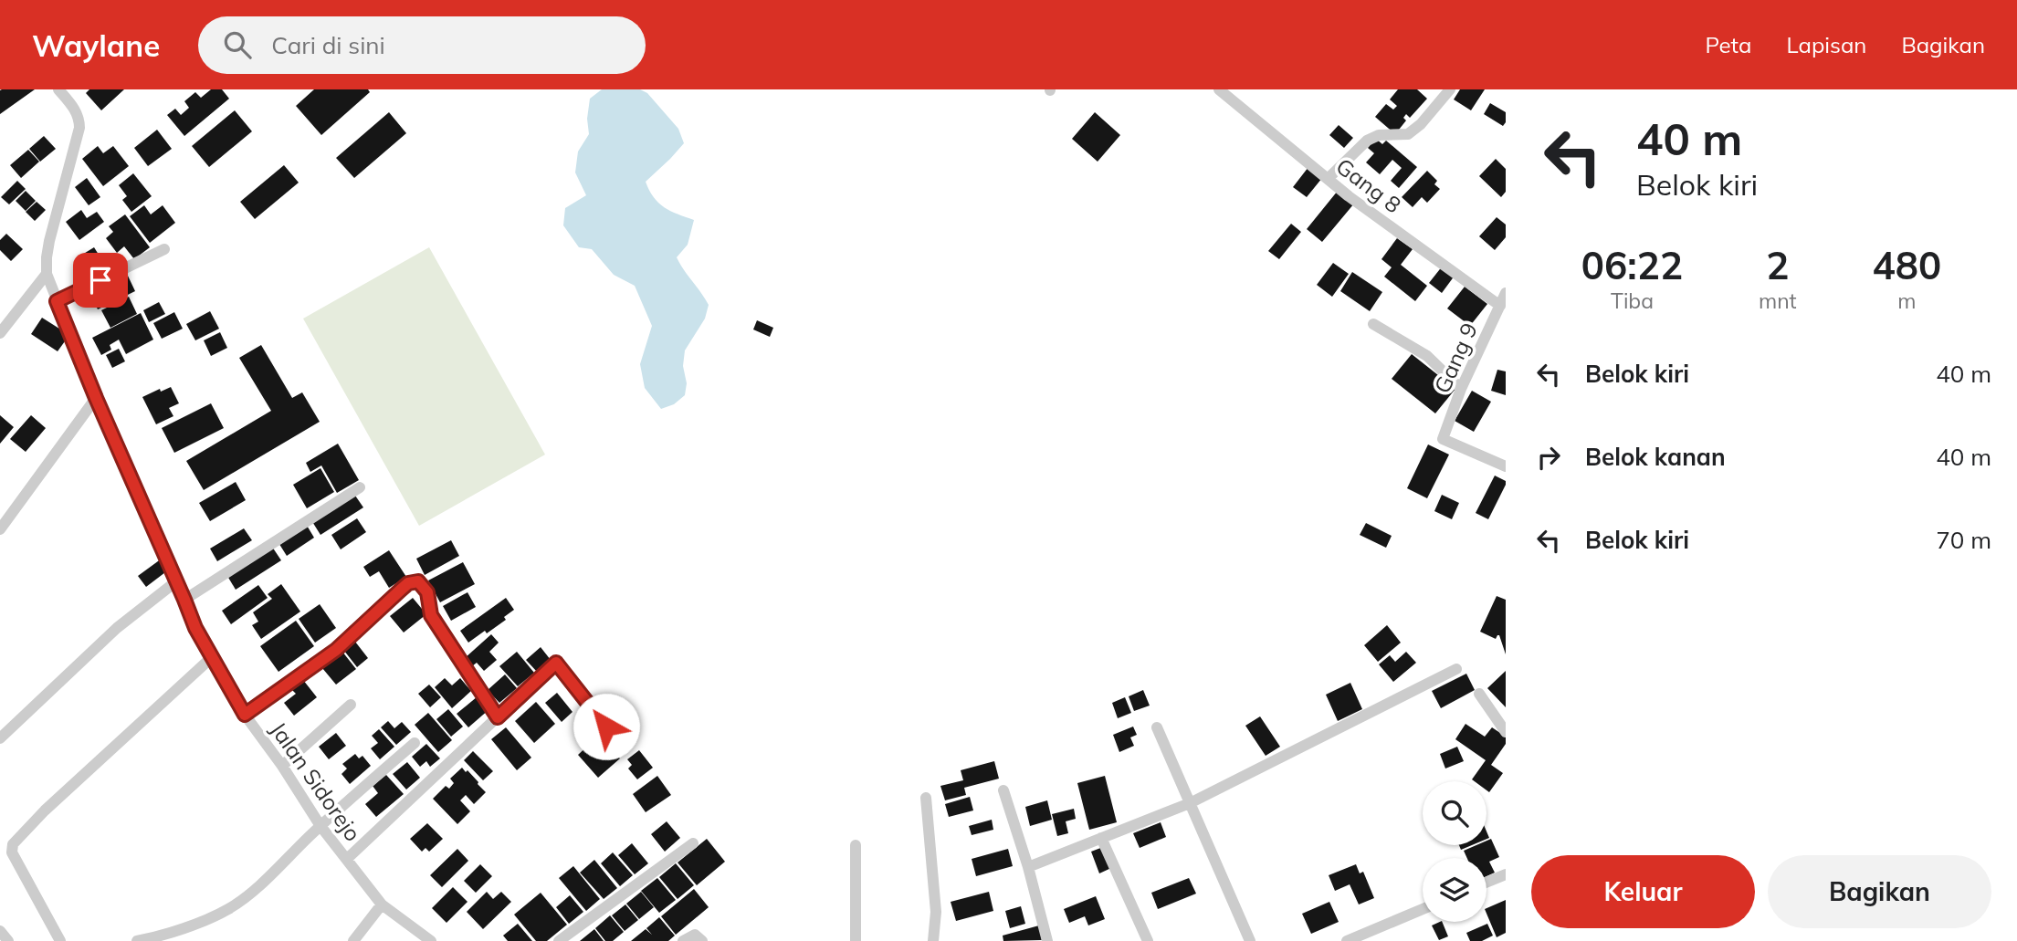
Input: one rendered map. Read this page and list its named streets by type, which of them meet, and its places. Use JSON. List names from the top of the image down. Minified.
{"streets":{"street":["Gang 8","Gang 9","Jalan Sidorejo"]},"crossings":[["Gang 8","Gang 9"]],"page":{"header":"Waylane","search":"Cari di sini","nav":["Peta","Lapisan","Bagikan"],"turn":["40 m","Belok kiri"],"eta":["06:22","Tiba","2","mnt","480","m"],"list":[{"name":"Belok kiri","value":"40 m"},{"name":"Belok kanan","value":"40 m"},{"name":"Belok kiri","value":"70 m"}],"buttons":["Keluar","Bagikan"]}}
